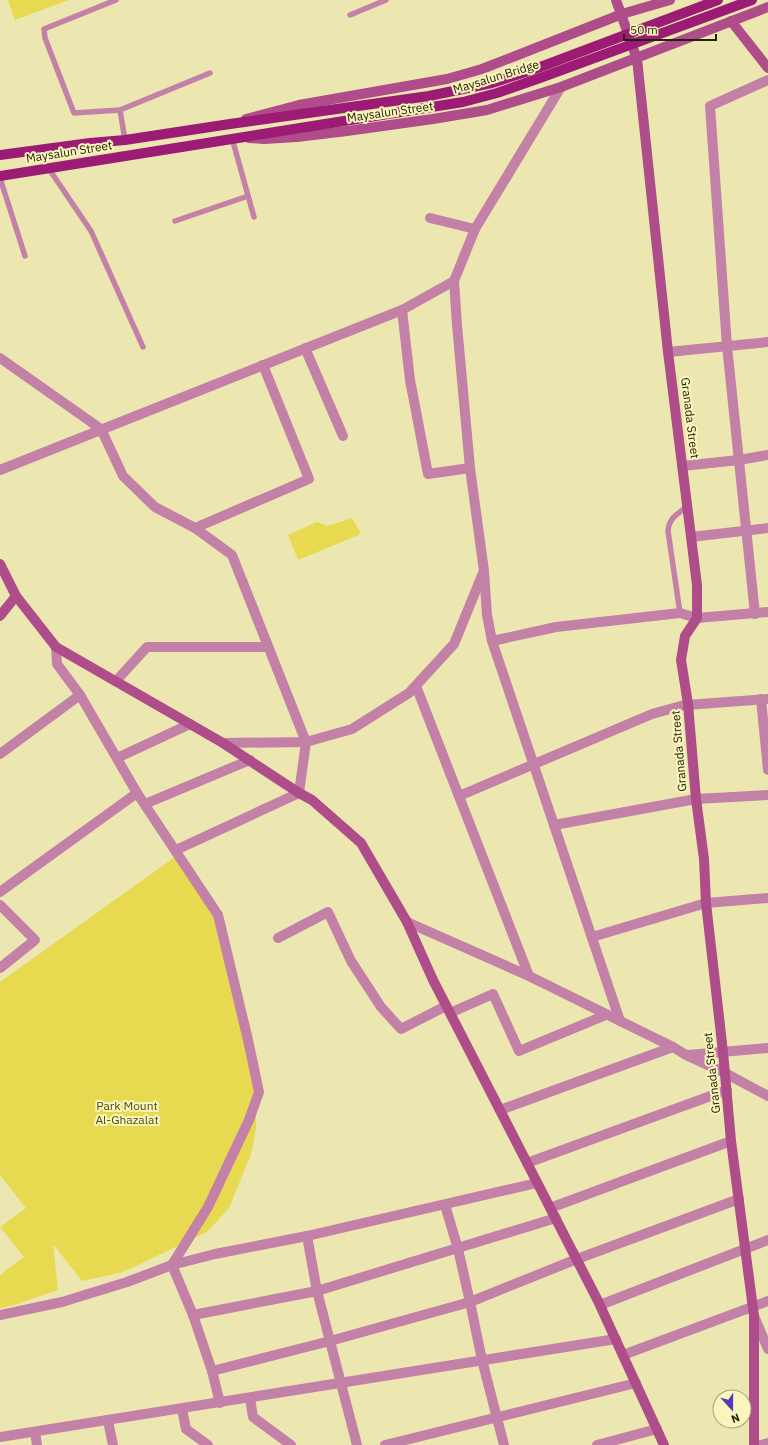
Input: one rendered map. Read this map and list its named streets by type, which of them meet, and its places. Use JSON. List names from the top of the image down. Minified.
{"streets":{"main road":["Maysalun Bridge","Maysalun Street","Granada Street"]},"crossings":[["Maysalun Bridge","Maysalun Street"],["Maysalun Street","Granada Street"]],"parks":["Park Mount Al-Ghazalat"],"scale_bar":"50 m","north":"bottom"}
